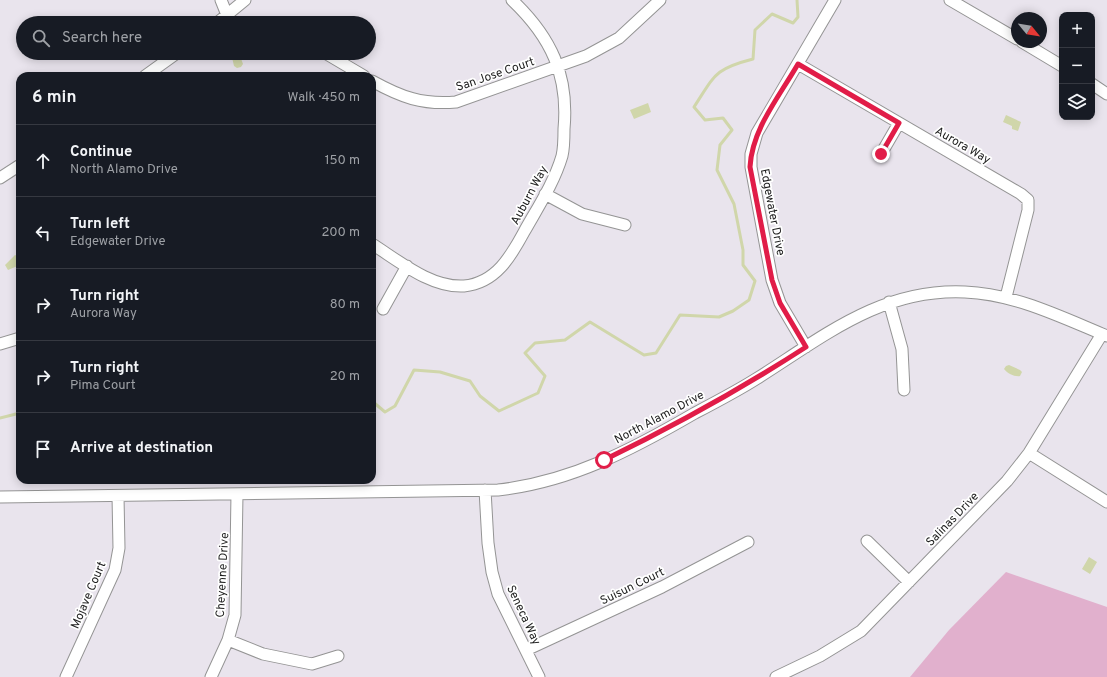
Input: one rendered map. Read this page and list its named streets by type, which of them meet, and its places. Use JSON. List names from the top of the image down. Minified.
{"streets":{"street":["San Jose Court","Aurora Way","Auburn Way","Edgewater Drive","North Alamo Drive","Salinas Drive","Cheyenne Drive","Suisun Court","Mojave Court","Seneca Way"]},"crossings":[["San Jose Court","Auburn Way"],["Aurora Way","Edgewater Drive"],["Aurora Way","North Alamo Drive"],["Edgewater Drive","North Alamo Drive"],["North Alamo Drive","Salinas Drive"],["North Alamo Drive","Cheyenne Drive"],["North Alamo Drive","Mojave Court"],["North Alamo Drive","Seneca Way"],["Suisun Court","Seneca Way"]],"north":"bottom right","page":{"map_buttons":["+","−"],"search":"Search here","heading":["6 min","Walk · 450 m"],"list":[["Continue","North Alamo Drive","150 m"],["Turn left","Edgewater Drive","200 m"],["Turn right","Aurora Way","80 m"],["Turn right","Pima Court","20 m"],"Arrive at destination"]}}
